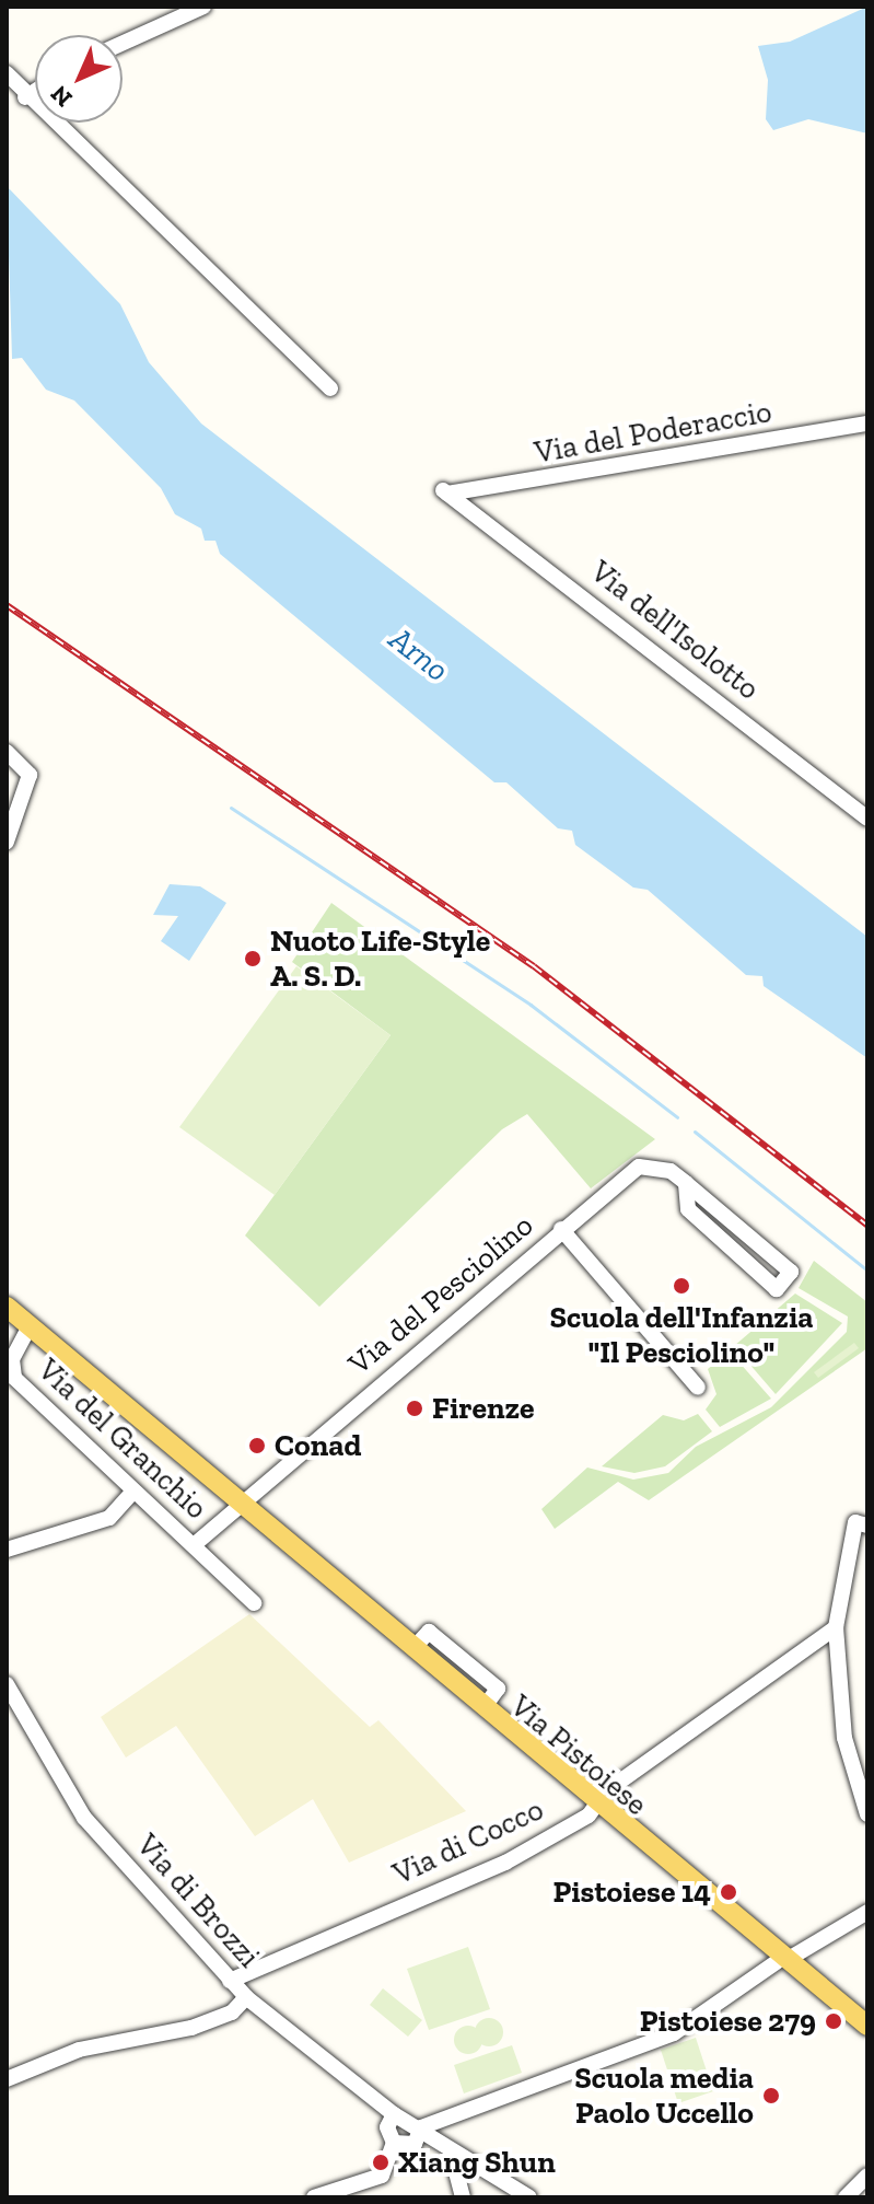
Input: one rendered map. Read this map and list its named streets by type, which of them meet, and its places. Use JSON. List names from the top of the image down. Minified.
{"streets":{"main road":["Via Pistoiese"],"street":["Via del Poderaccio","Via dell'Isolotto","Via del Pesciolino","Via del Granchio","Via di Cocco","Via di Brozzi"]},"crossings":[["Via del Poderaccio","Via dell'Isolotto"],["Via del Pesciolino","Via del Granchio"],["Via del Pesciolino","Via Pistoiese"],["Via del Granchio","Via Pistoiese"],["Via Pistoiese","Via di Cocco"],["Via di Cocco","Via di Brozzi"]],"water":["Arno"],"places":["Nuoto Life-Style A. S. D.","Scuola dell'Infanzia \"Il Pesciolino\"","Firenze","Conad","Pistoiese 14","Pistoiese 279","Scuola media Paolo Uccello","Xiang Shun"],"north":"bottom left"}
